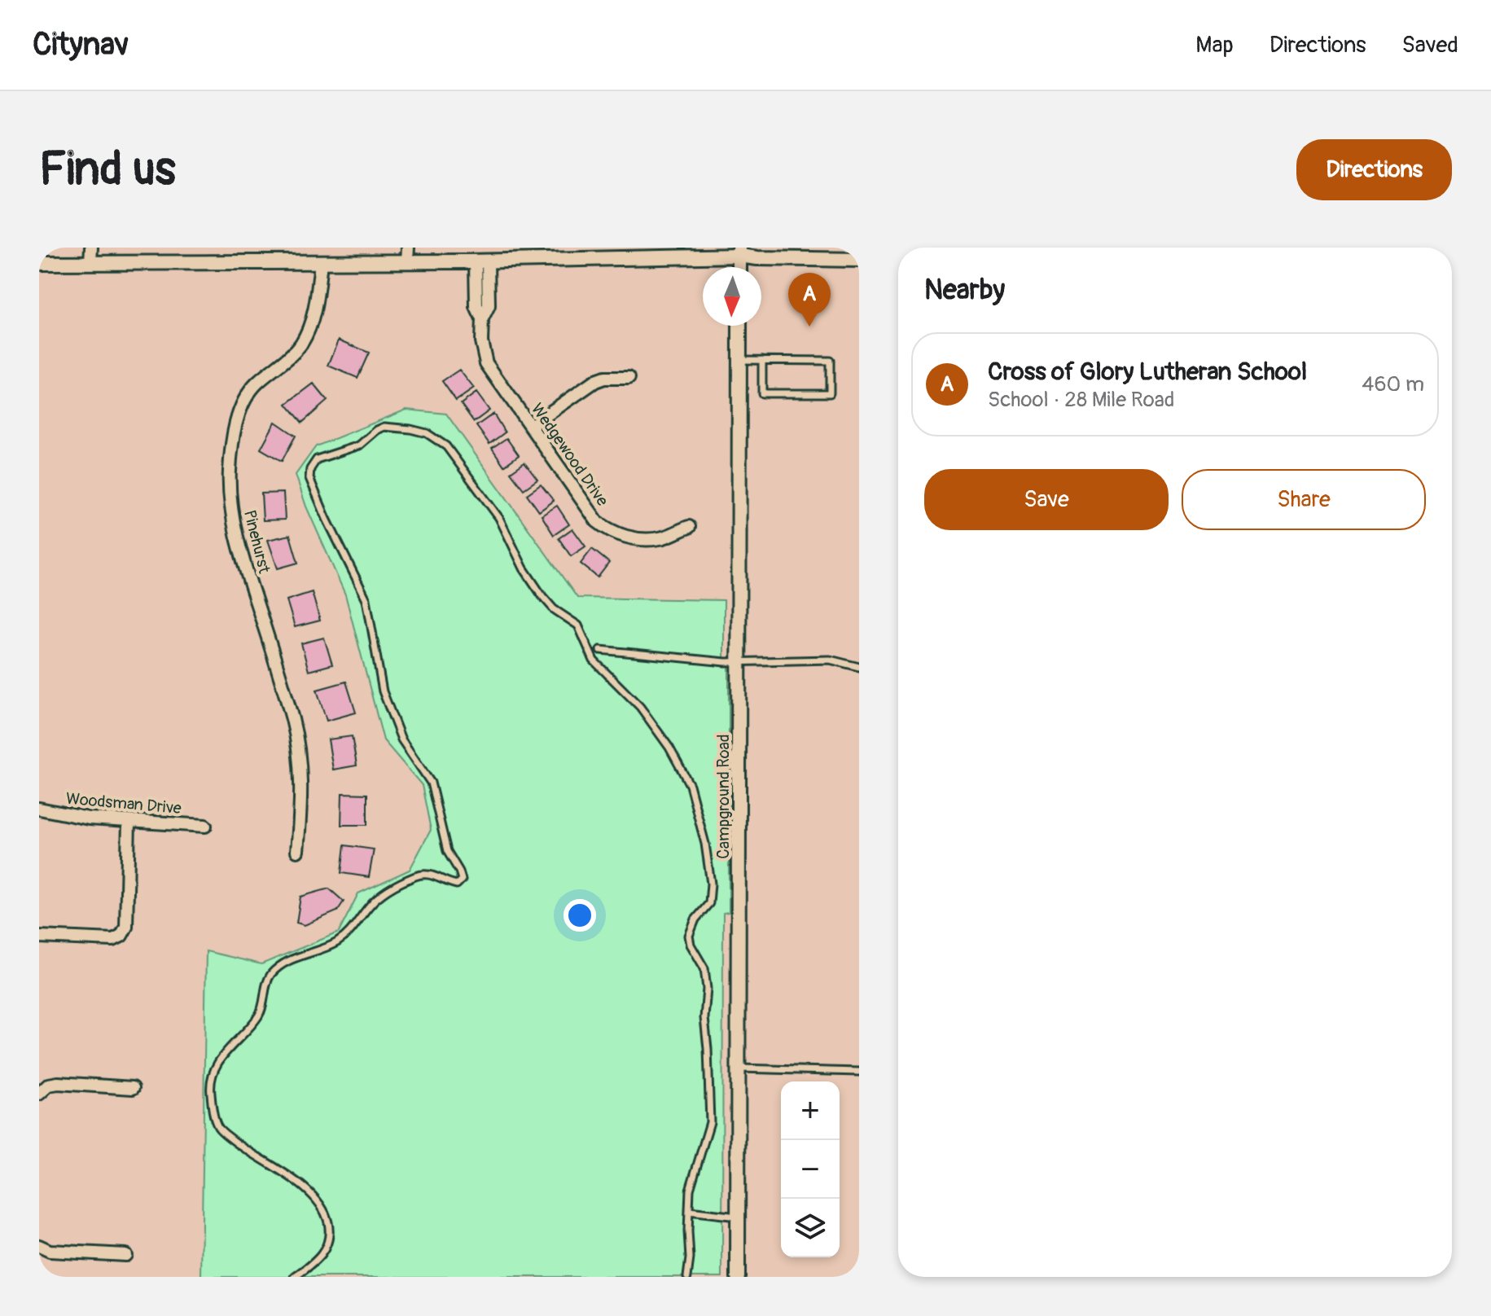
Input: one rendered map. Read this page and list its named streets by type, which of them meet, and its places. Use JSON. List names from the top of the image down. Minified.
{"streets":{"street":["Wedgewood Drive","Pinehurst","Campground Road","Woodsman Drive"]},"north":"bottom","page":{"header":"Citynav","nav":["Map","Directions","Saved"],"buttons":["Directions",["Save","Share"]],"title":"Find us","heading":"Nearby","pins":"A","list":[{"mark":"A","name":"Cross of Glory Lutheran School","note":"School · 28 Mile Road","value":"460 m"}],"map_buttons":["+","−"]}}
